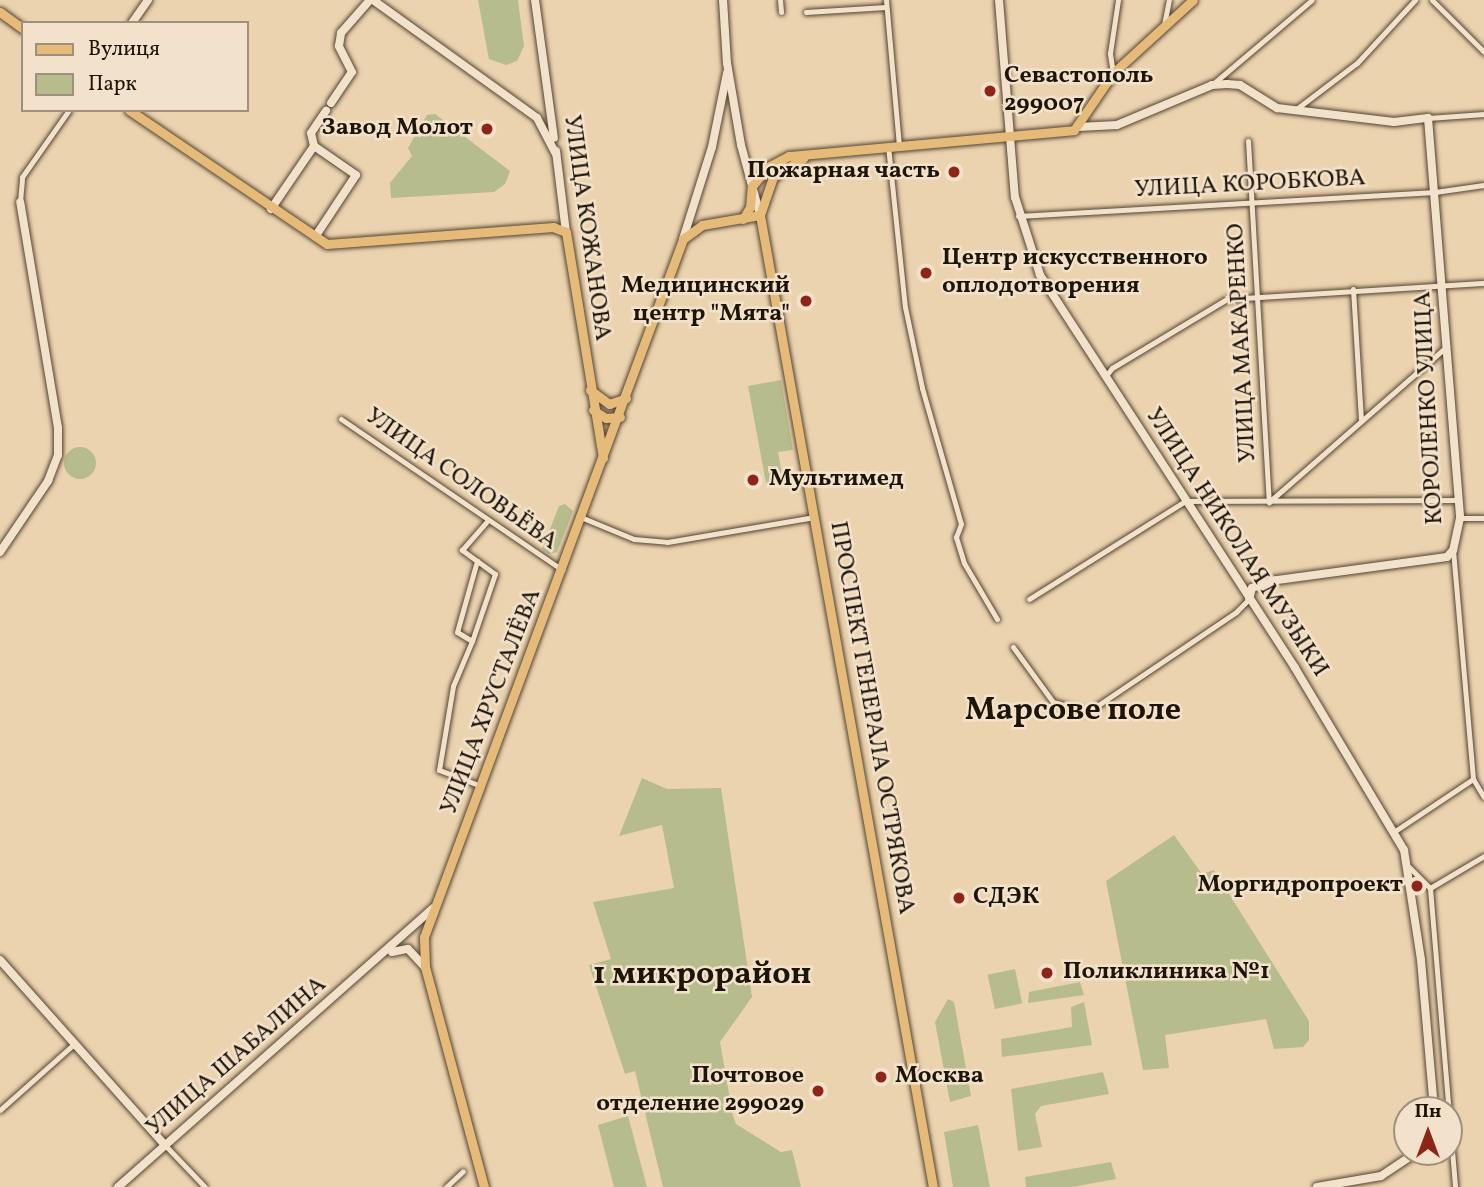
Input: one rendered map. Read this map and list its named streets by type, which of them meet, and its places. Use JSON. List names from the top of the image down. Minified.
{"streets":{"main road":["УЛИЦА КОЖАНОВА","КОРОЛЕНКО УЛИЦА","УЛИЦА НИКОЛАЯ МУЗЫКИ","УЛИЦА ХРУСТАЛЁВА","ПРОСПЕКТ ГЕНЕРАЛА ОСТРЯКОВА","УЛИЦА ШАБАЛИНА"],"street":["УЛИЦА КОРОБКОВА","УЛИЦА МАКАРЕНКО","УЛИЦА СОЛОВЬЁВА"]},"crossings":[["УЛИЦА КОРОБКОВА","УЛИЦА МАКАРЕНКО"],["УЛИЦА КОРОБКОВА","КОРОЛЕНКО УЛИЦА"],["УЛИЦА КОРОБКОВА","УЛИЦА НИКОЛАЯ МУЗЫКИ"],["УЛИЦА КОЖАНОВА","УЛИЦА ХРУСТАЛЁВА"],["УЛИЦА СОЛОВЬЁВА","УЛИЦА ХРУСТАЛЁВА"],["УЛИЦА ХРУСТАЛЁВА","УЛИЦА ШАБАЛИНА"]],"districts":["Марсове поле","1 микрорайон"],"places":["Севастополь 299007","Завод Молот","Пожарная часть","Центр искусственного оплодотворения","Медицинский центр \"Мята\"","Мультимед","Моргидропроект","СДЭК","Поликлиника №1","Москва","Почтовое отделение 299029"],"legend":["Вулиця","Парк"],"north":"top"}
